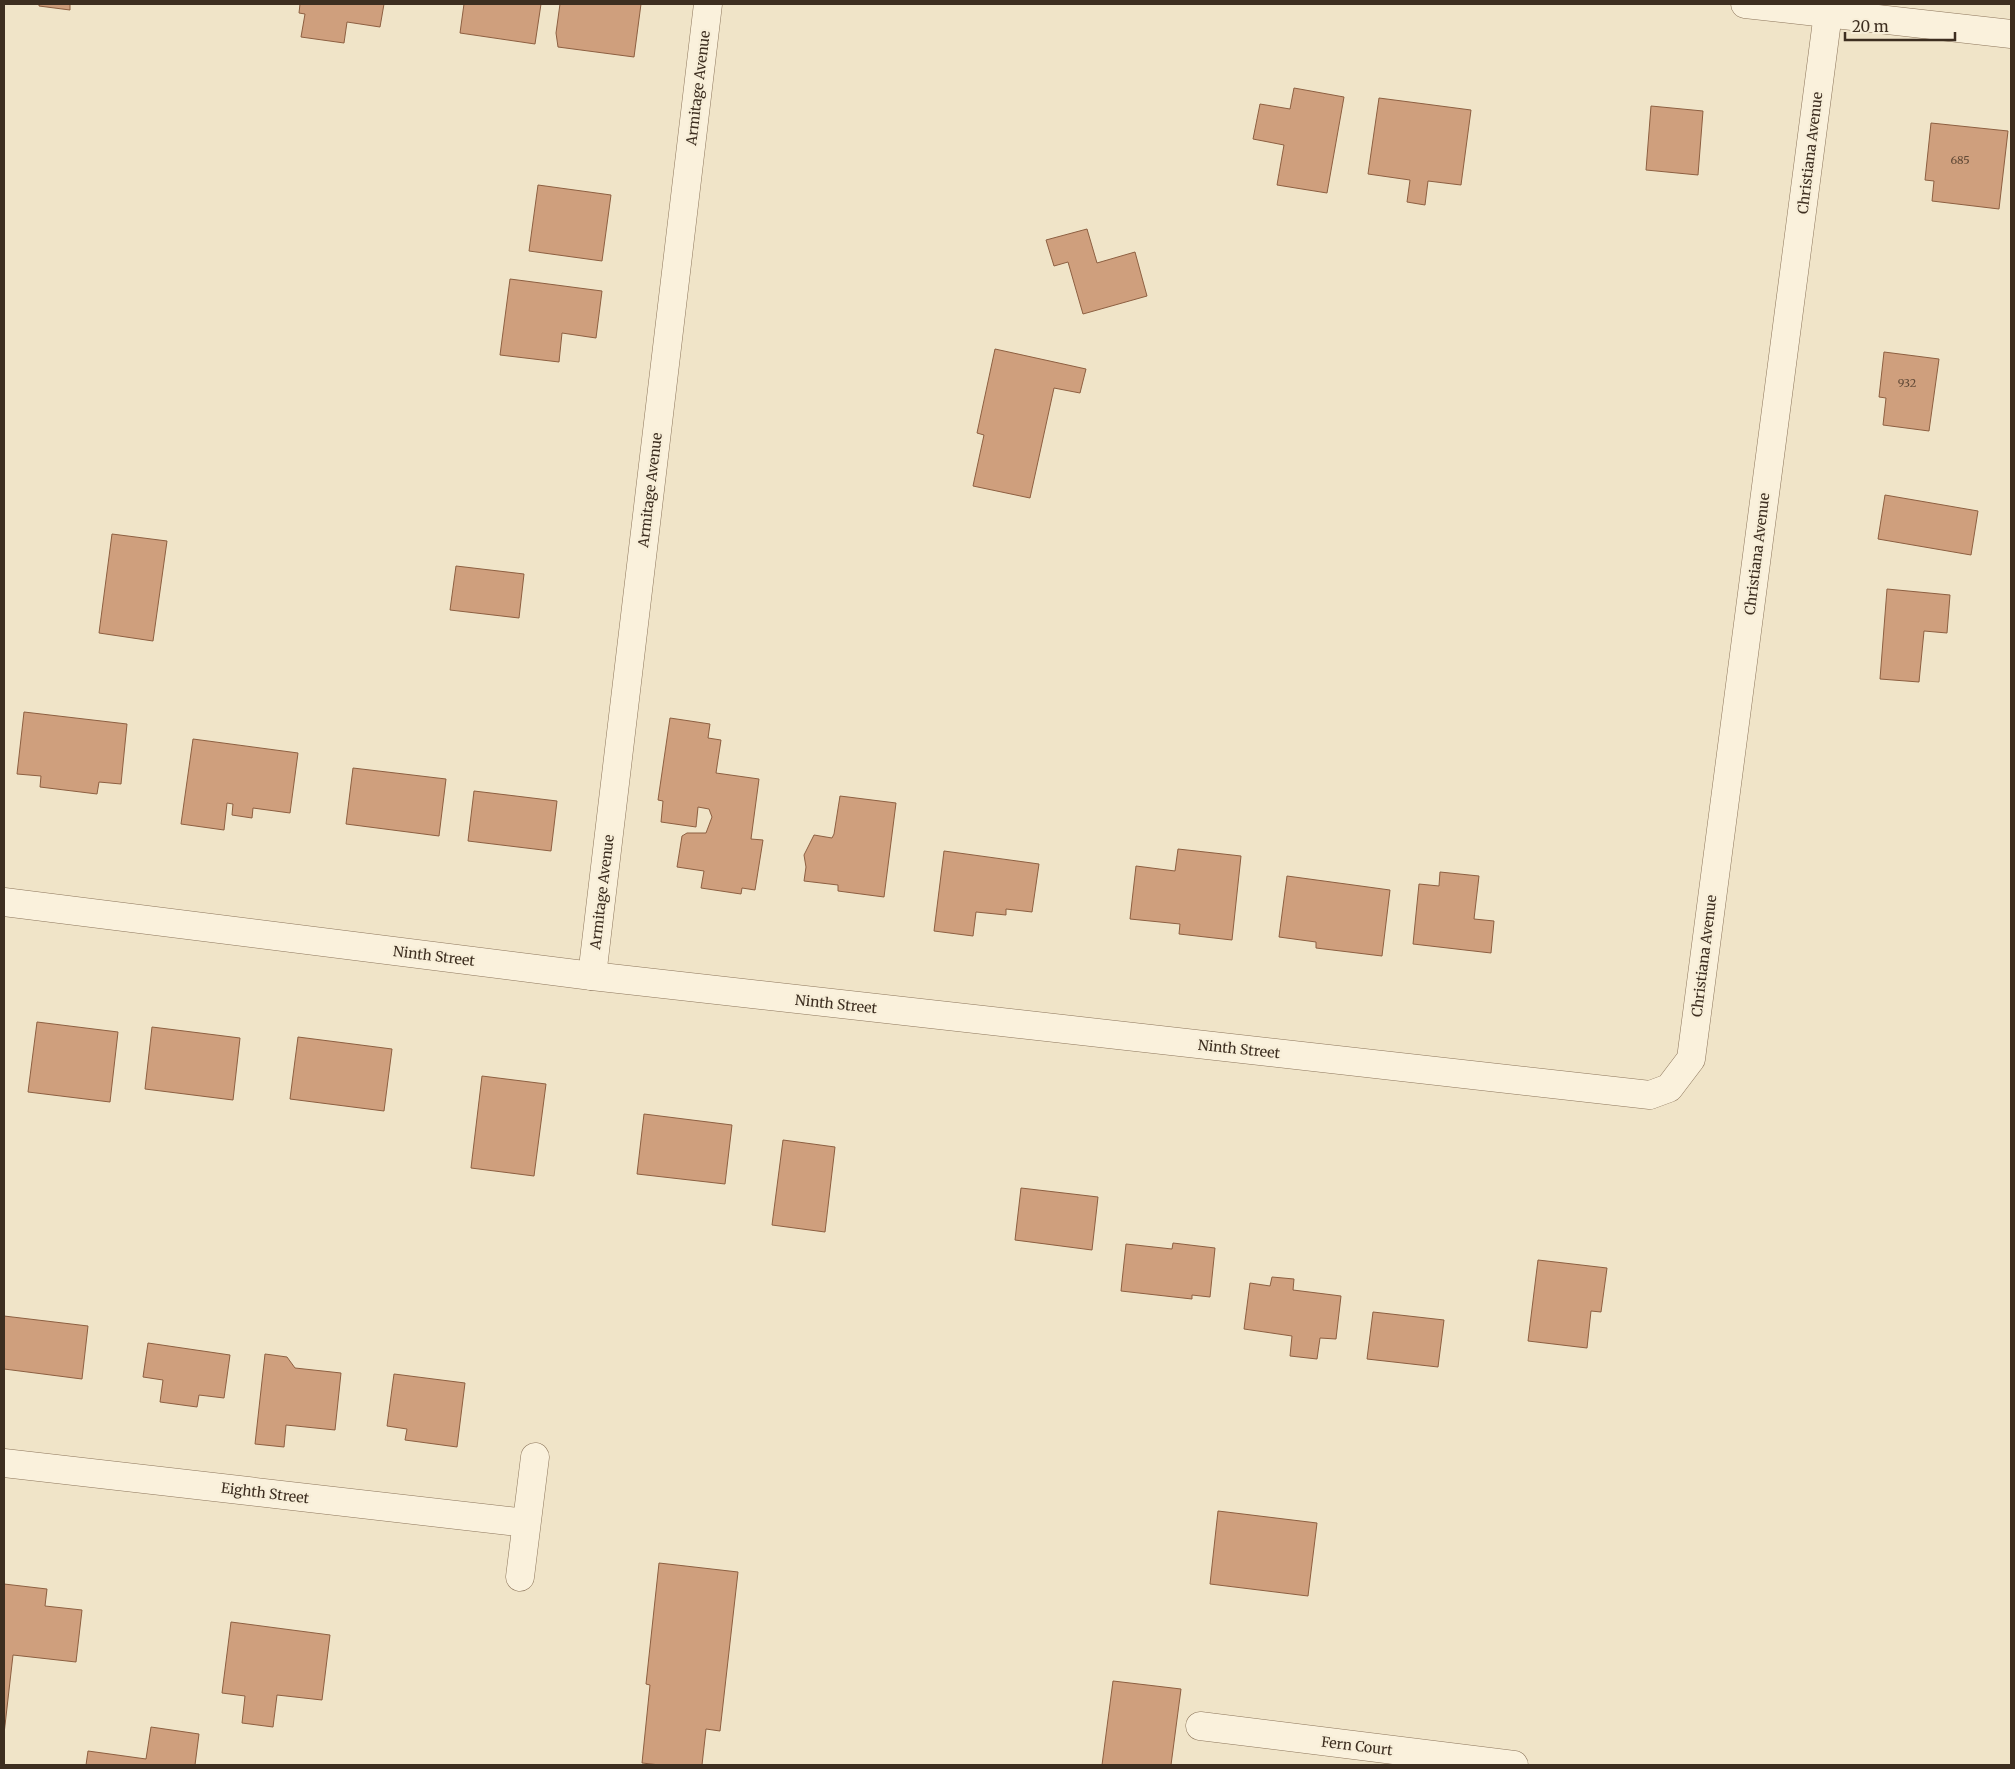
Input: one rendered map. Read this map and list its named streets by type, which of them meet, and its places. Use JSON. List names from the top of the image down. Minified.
{"streets":{"street":["Armitage Avenue","Christiana Avenue","Ninth Street","Eighth Street","Fern Court"]},"crossings":[["Armitage Avenue","Ninth Street"],["Christiana Avenue","Ninth Street"]],"house_numbers":["685","932"],"scale_bar":"20 m"}
